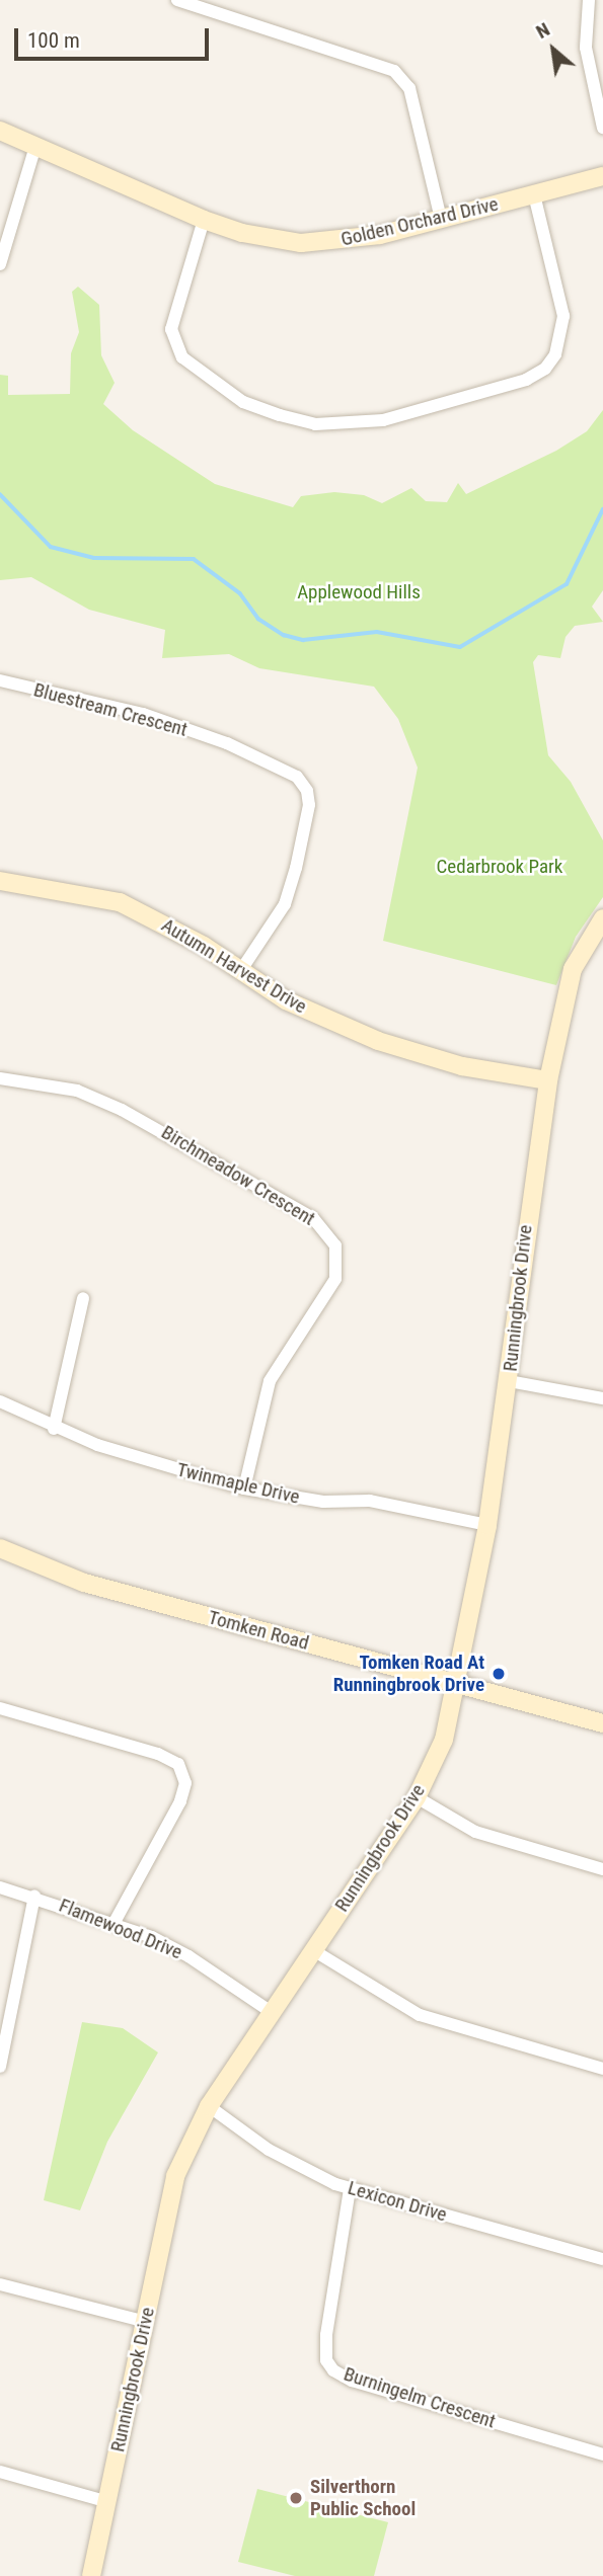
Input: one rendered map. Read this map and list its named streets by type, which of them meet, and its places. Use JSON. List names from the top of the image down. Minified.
{"streets":{"street":["Golden Orchard Drive","Bluestream Crescent","Autumn Harvest Drive","Birchmeadow Crescent","Runningbrook Drive","Twinmaple Drive","Tomken Road","Flamewood Drive","Lexicon Drive","Burningelm Crescent"]},"crossings":[["Bluestream Crescent","Autumn Harvest Drive"],["Autumn Harvest Drive","Runningbrook Drive"],["Birchmeadow Crescent","Twinmaple Drive"],["Runningbrook Drive","Twinmaple Drive"],["Runningbrook Drive","Tomken Road"],["Runningbrook Drive","Flamewood Drive"],["Runningbrook Drive","Lexicon Drive"],["Lexicon Drive","Burningelm Crescent"]],"parks":["Applewood Hills","Cedarbrook Park"],"places":["Tomken Road At Runningbrook Drive","Silverthorn Public School"],"scale_bar":"100 m","north":"top left"}
